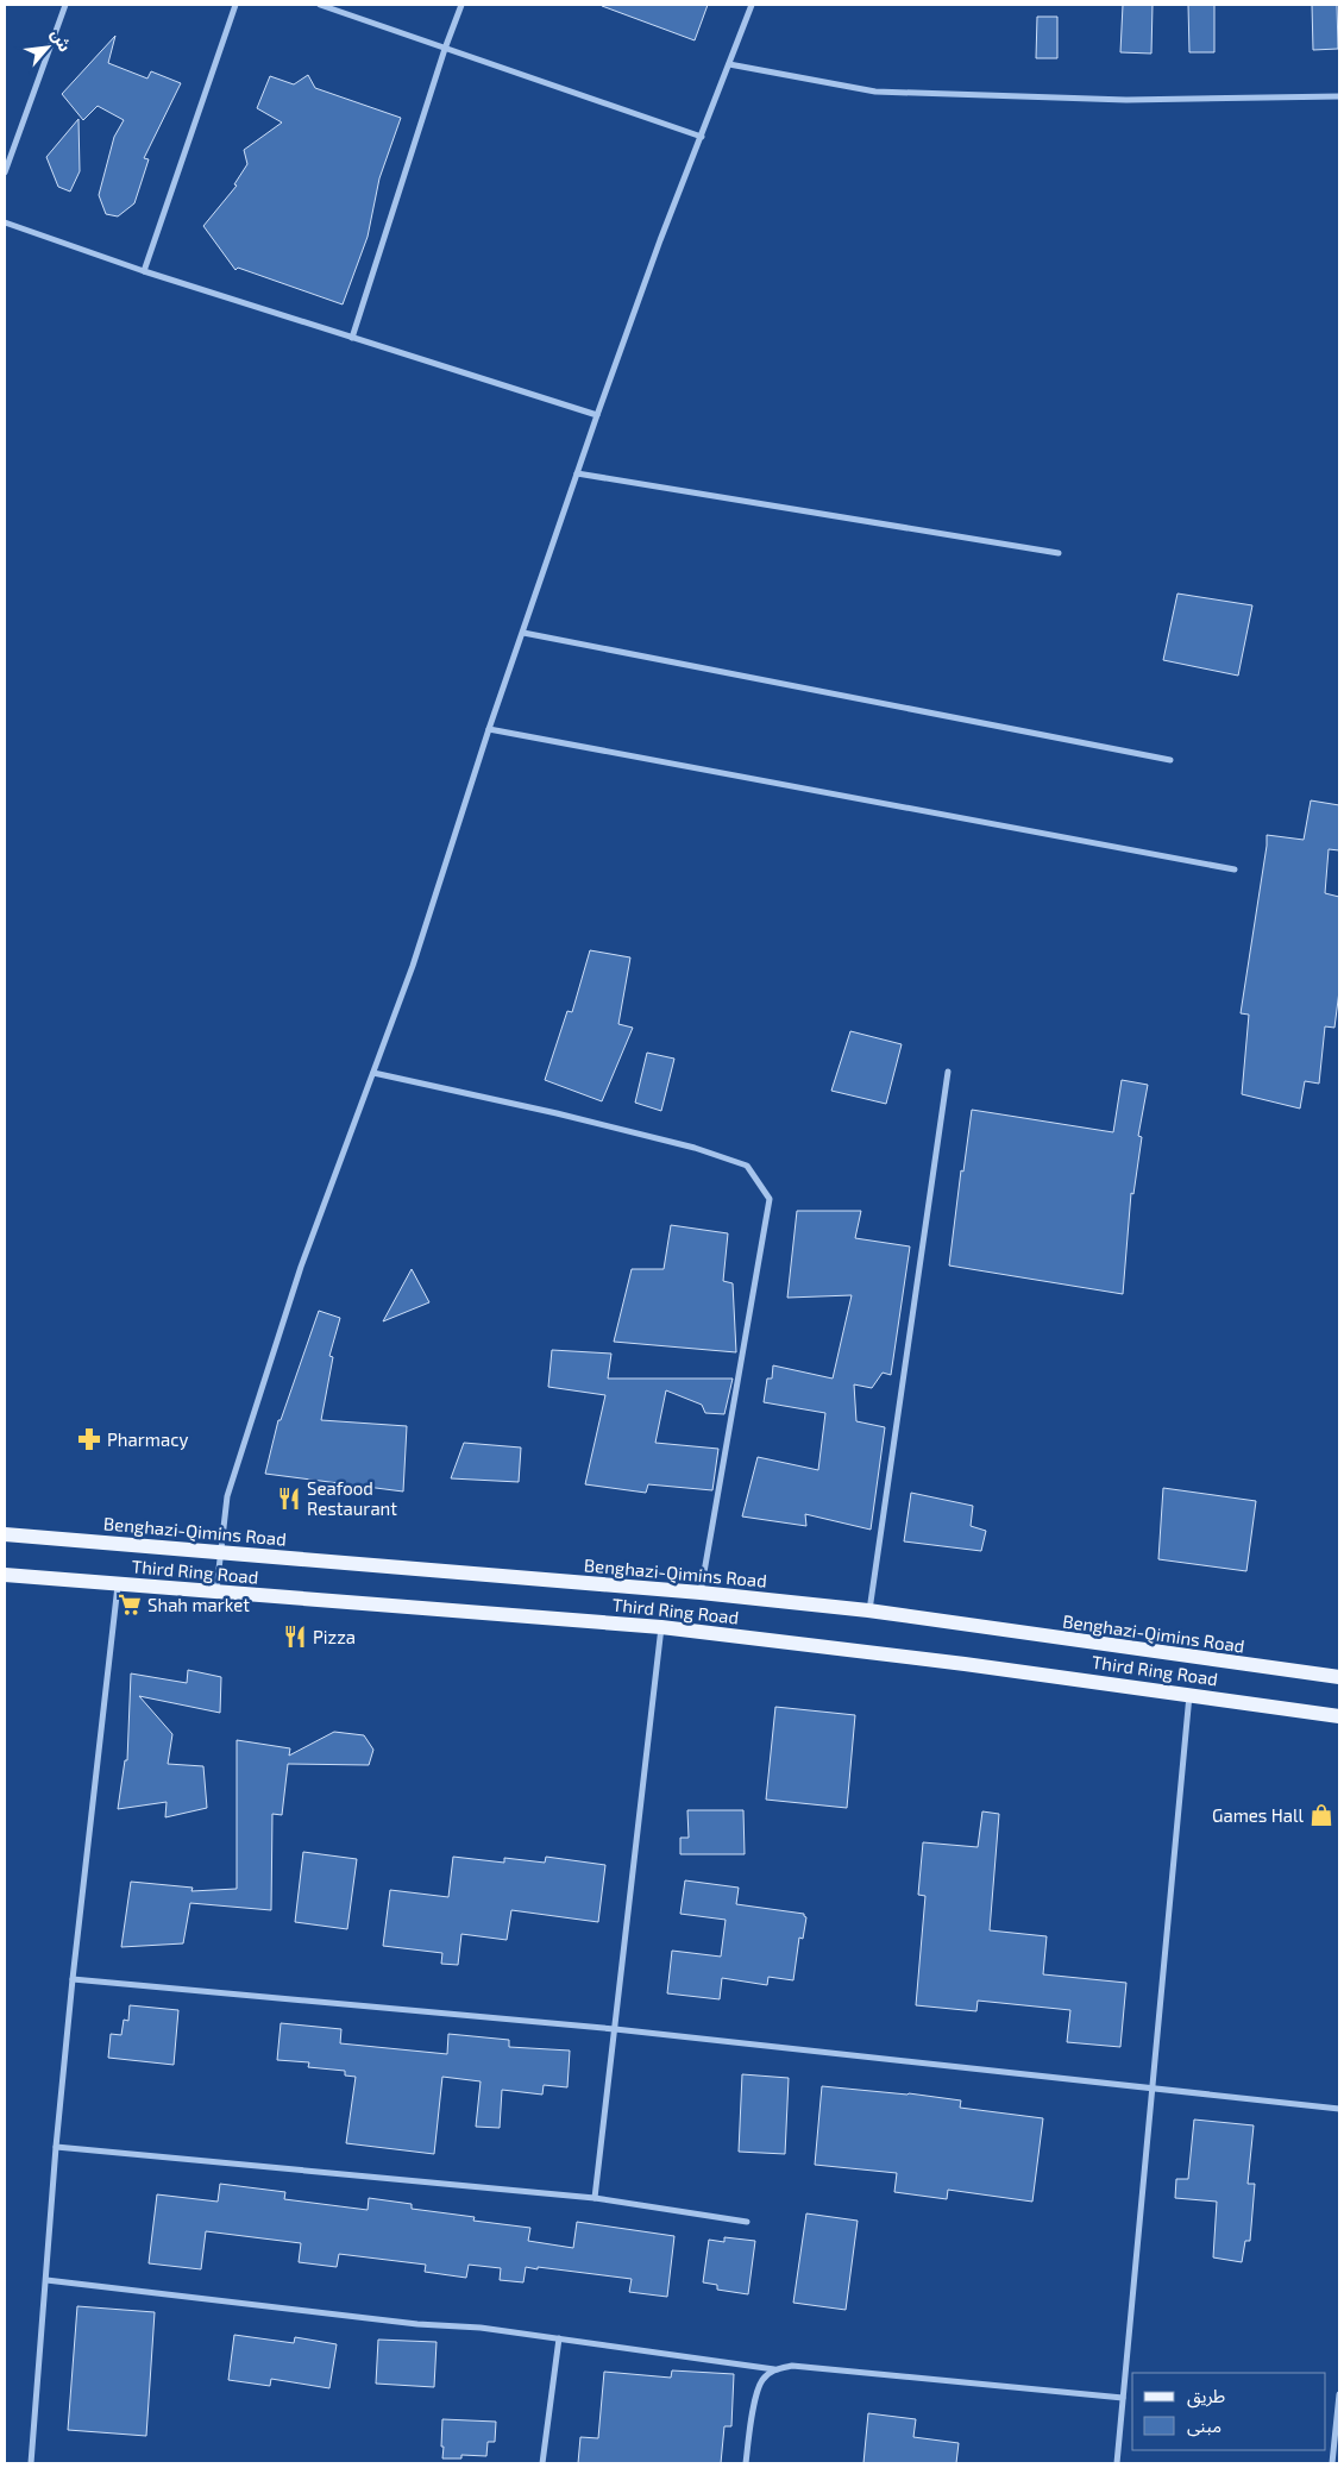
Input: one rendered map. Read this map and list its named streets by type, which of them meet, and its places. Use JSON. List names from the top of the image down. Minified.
{"streets":{"main road":["Benghazi-Qimins Road","Third Ring Road"]},"places":{"pharmacy":["Pharmacy"],"restaurant":["Seafood Restaurant","Pizza"],"supermarket":["Shah market"],"shop":["Games Hall"]},"legend":["طريق","مبنى"],"north":"top right"}
